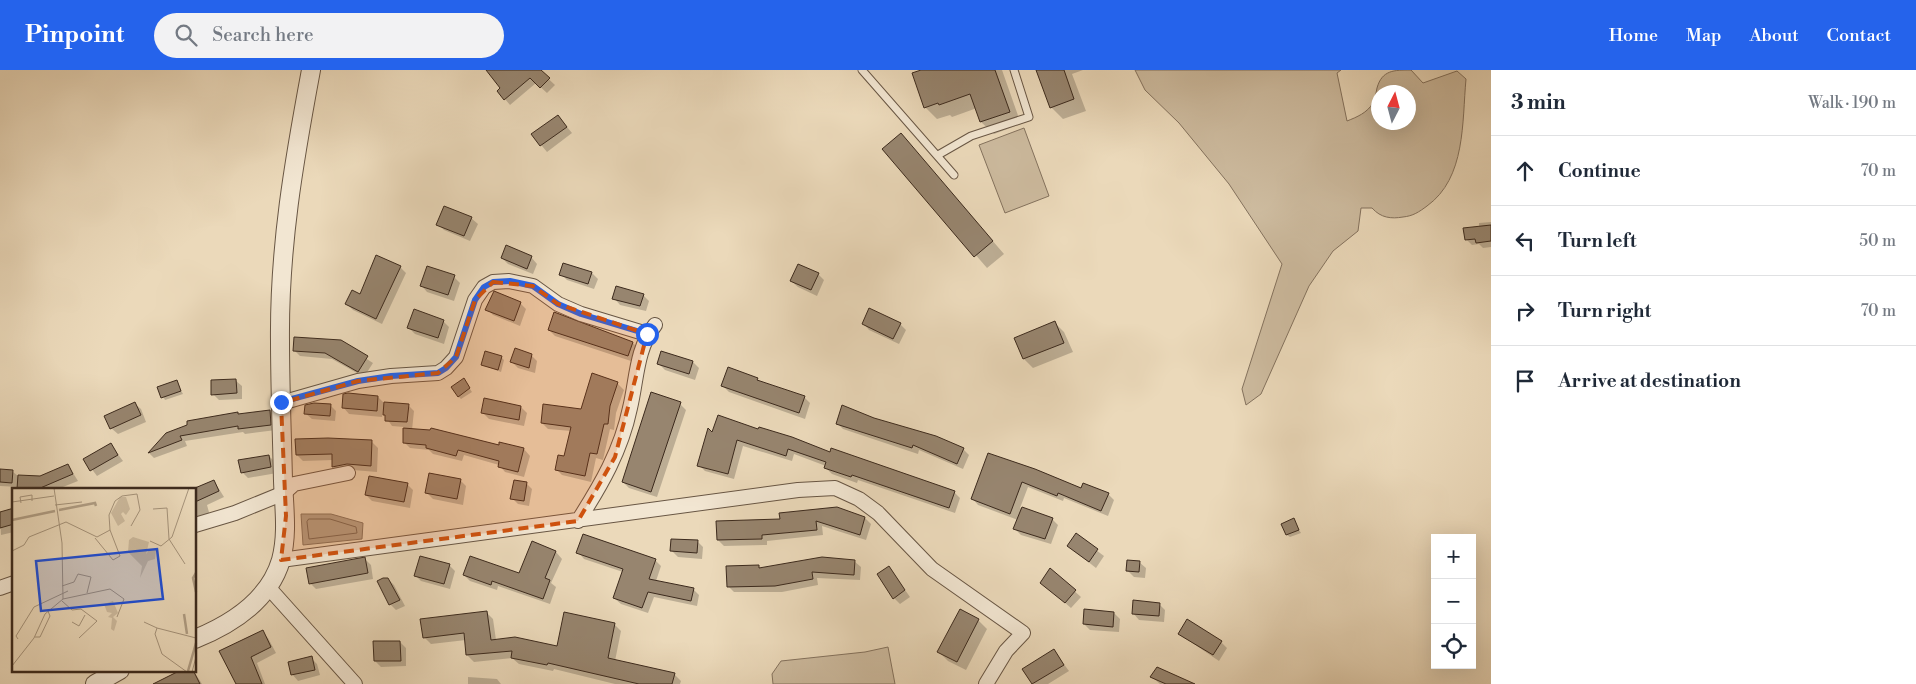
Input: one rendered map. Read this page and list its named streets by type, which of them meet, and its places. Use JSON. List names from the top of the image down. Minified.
{"north":"top","page":{"header":"Pinpoint","search":"Search here","nav":["Home","Map","About","Contact"],"heading":["3 min","Walk · 190 m"],"list":[["Continue","70 m"],["Turn left","50 m"],["Turn right","70 m"],"Arrive at destination"],"map_buttons":["+","−"]}}
